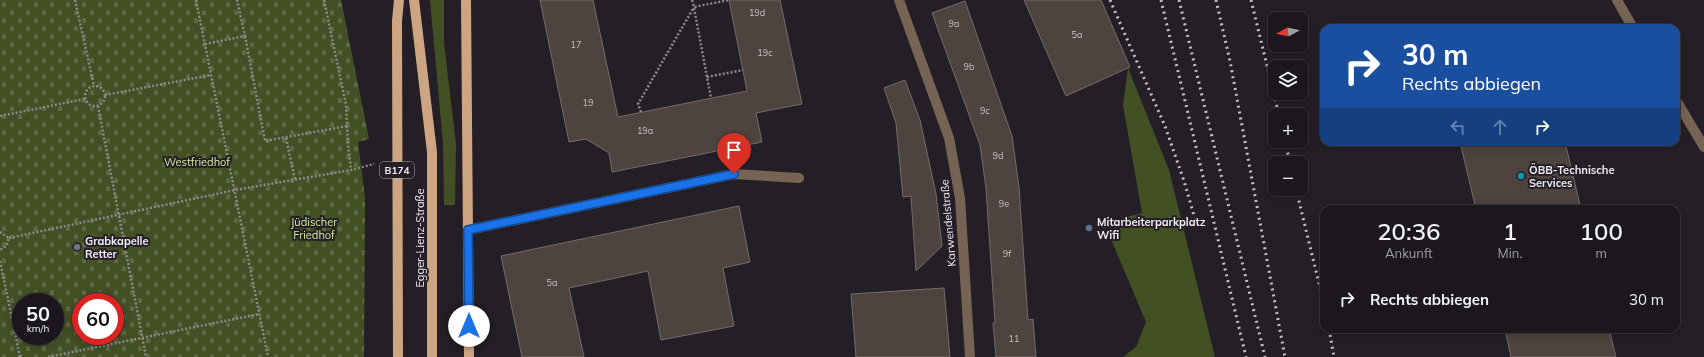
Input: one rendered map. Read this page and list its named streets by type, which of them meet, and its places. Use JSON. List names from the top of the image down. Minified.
{"streets":{"main road":["B174","Egger-Lienz-Straße"],"street":["Karwendelstraße"]},"parks":["Westfriedhof","Jüdischer Friedhof"],"places":["ÖBB-Technische Services","Mitarbeiterparkplatz Wifi","Grabkapelle Retter"],"house_numbers":["19d","9a","5a","17","19c","9b","19","9c","19a","9d","9e","9f","5a","11"],"north":"left","page":{"map_buttons":["+","−"],"turn":["30 m","Rechts abbiegen"],"eta":["20:36","Ankunft","1","Min.","100","m"],"list":[{"name":"Rechts abbiegen","value":"30 m"}],"speed":"50 km/h","limit":"60"}}
